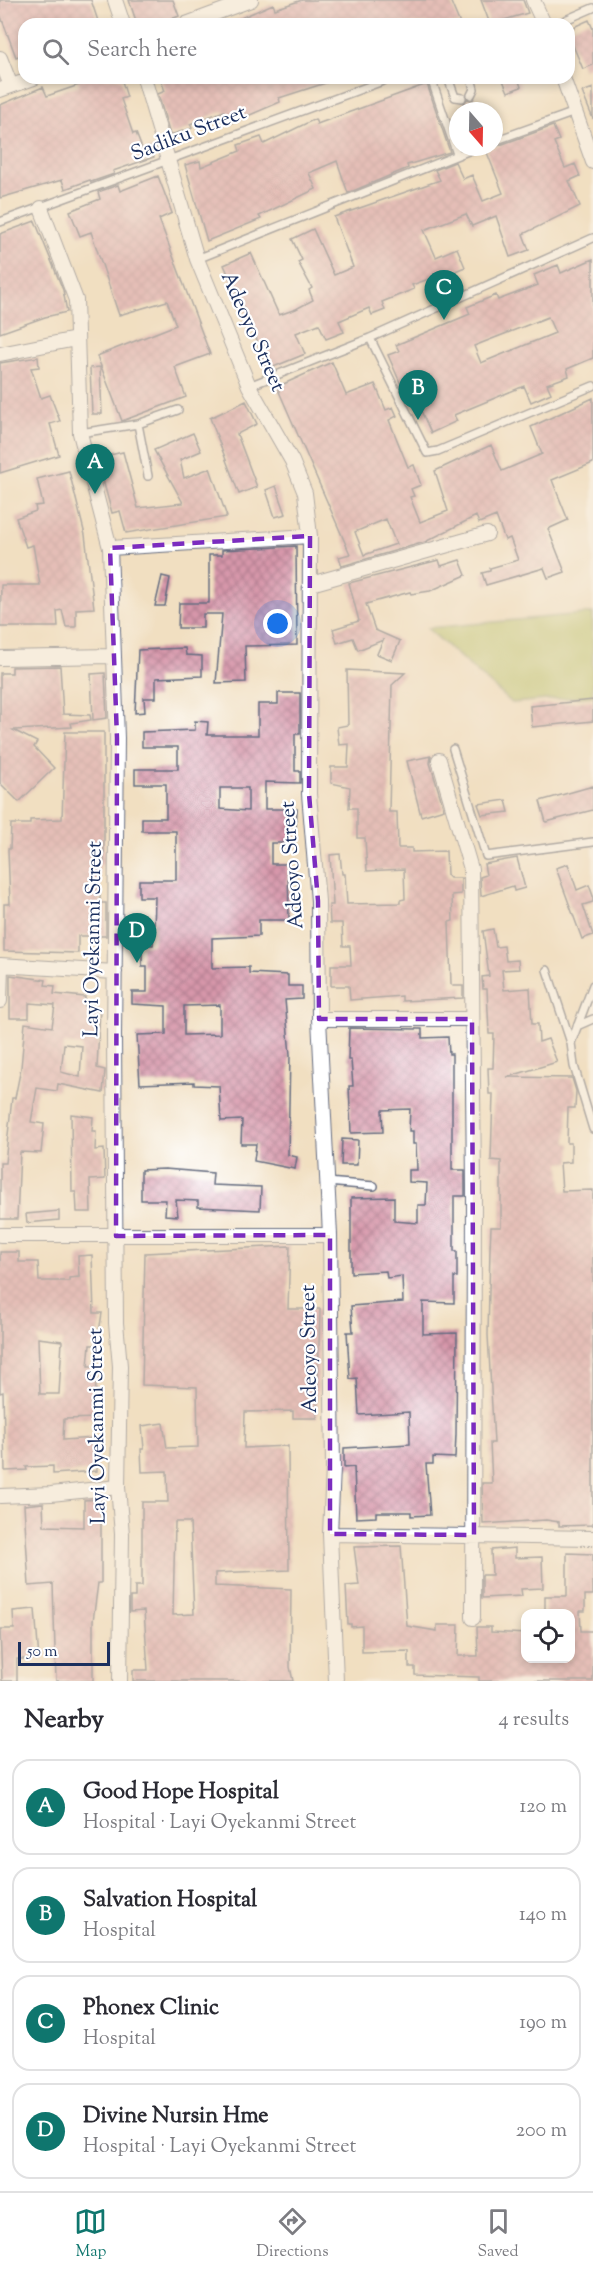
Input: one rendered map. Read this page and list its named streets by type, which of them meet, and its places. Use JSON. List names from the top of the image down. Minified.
{"streets":{"street":["Adeoyo Street","Layi Oyekanmi Street"],"lane":["Sadiku Street"]},"crossings":[["Sadiku Street","Adeoyo Street"],["Sadiku Street","Layi Oyekanmi Street"]],"scale_bar":"50 m","north":"bottom","page":{"search":"Search here","pins":["C","B","A","D"],"scale":"50 m","heading":["Nearby","4 results"],"list":[{"mark":"A","name":"Good Hope Hospital","note":"Hospital · Layi Oyekanmi Street","value":"120 m"},{"mark":"B","name":"Salvation Hospital","note":"Hospital","value":"140 m"},{"mark":"C","name":"Phonex Clinic","note":"Hospital","value":"190 m"},{"mark":"D","name":"Divine Nursin Hme","note":"Hospital · Layi Oyekanmi Street","value":"200 m"}],"nav":["Map","Directions","Saved"]}}
